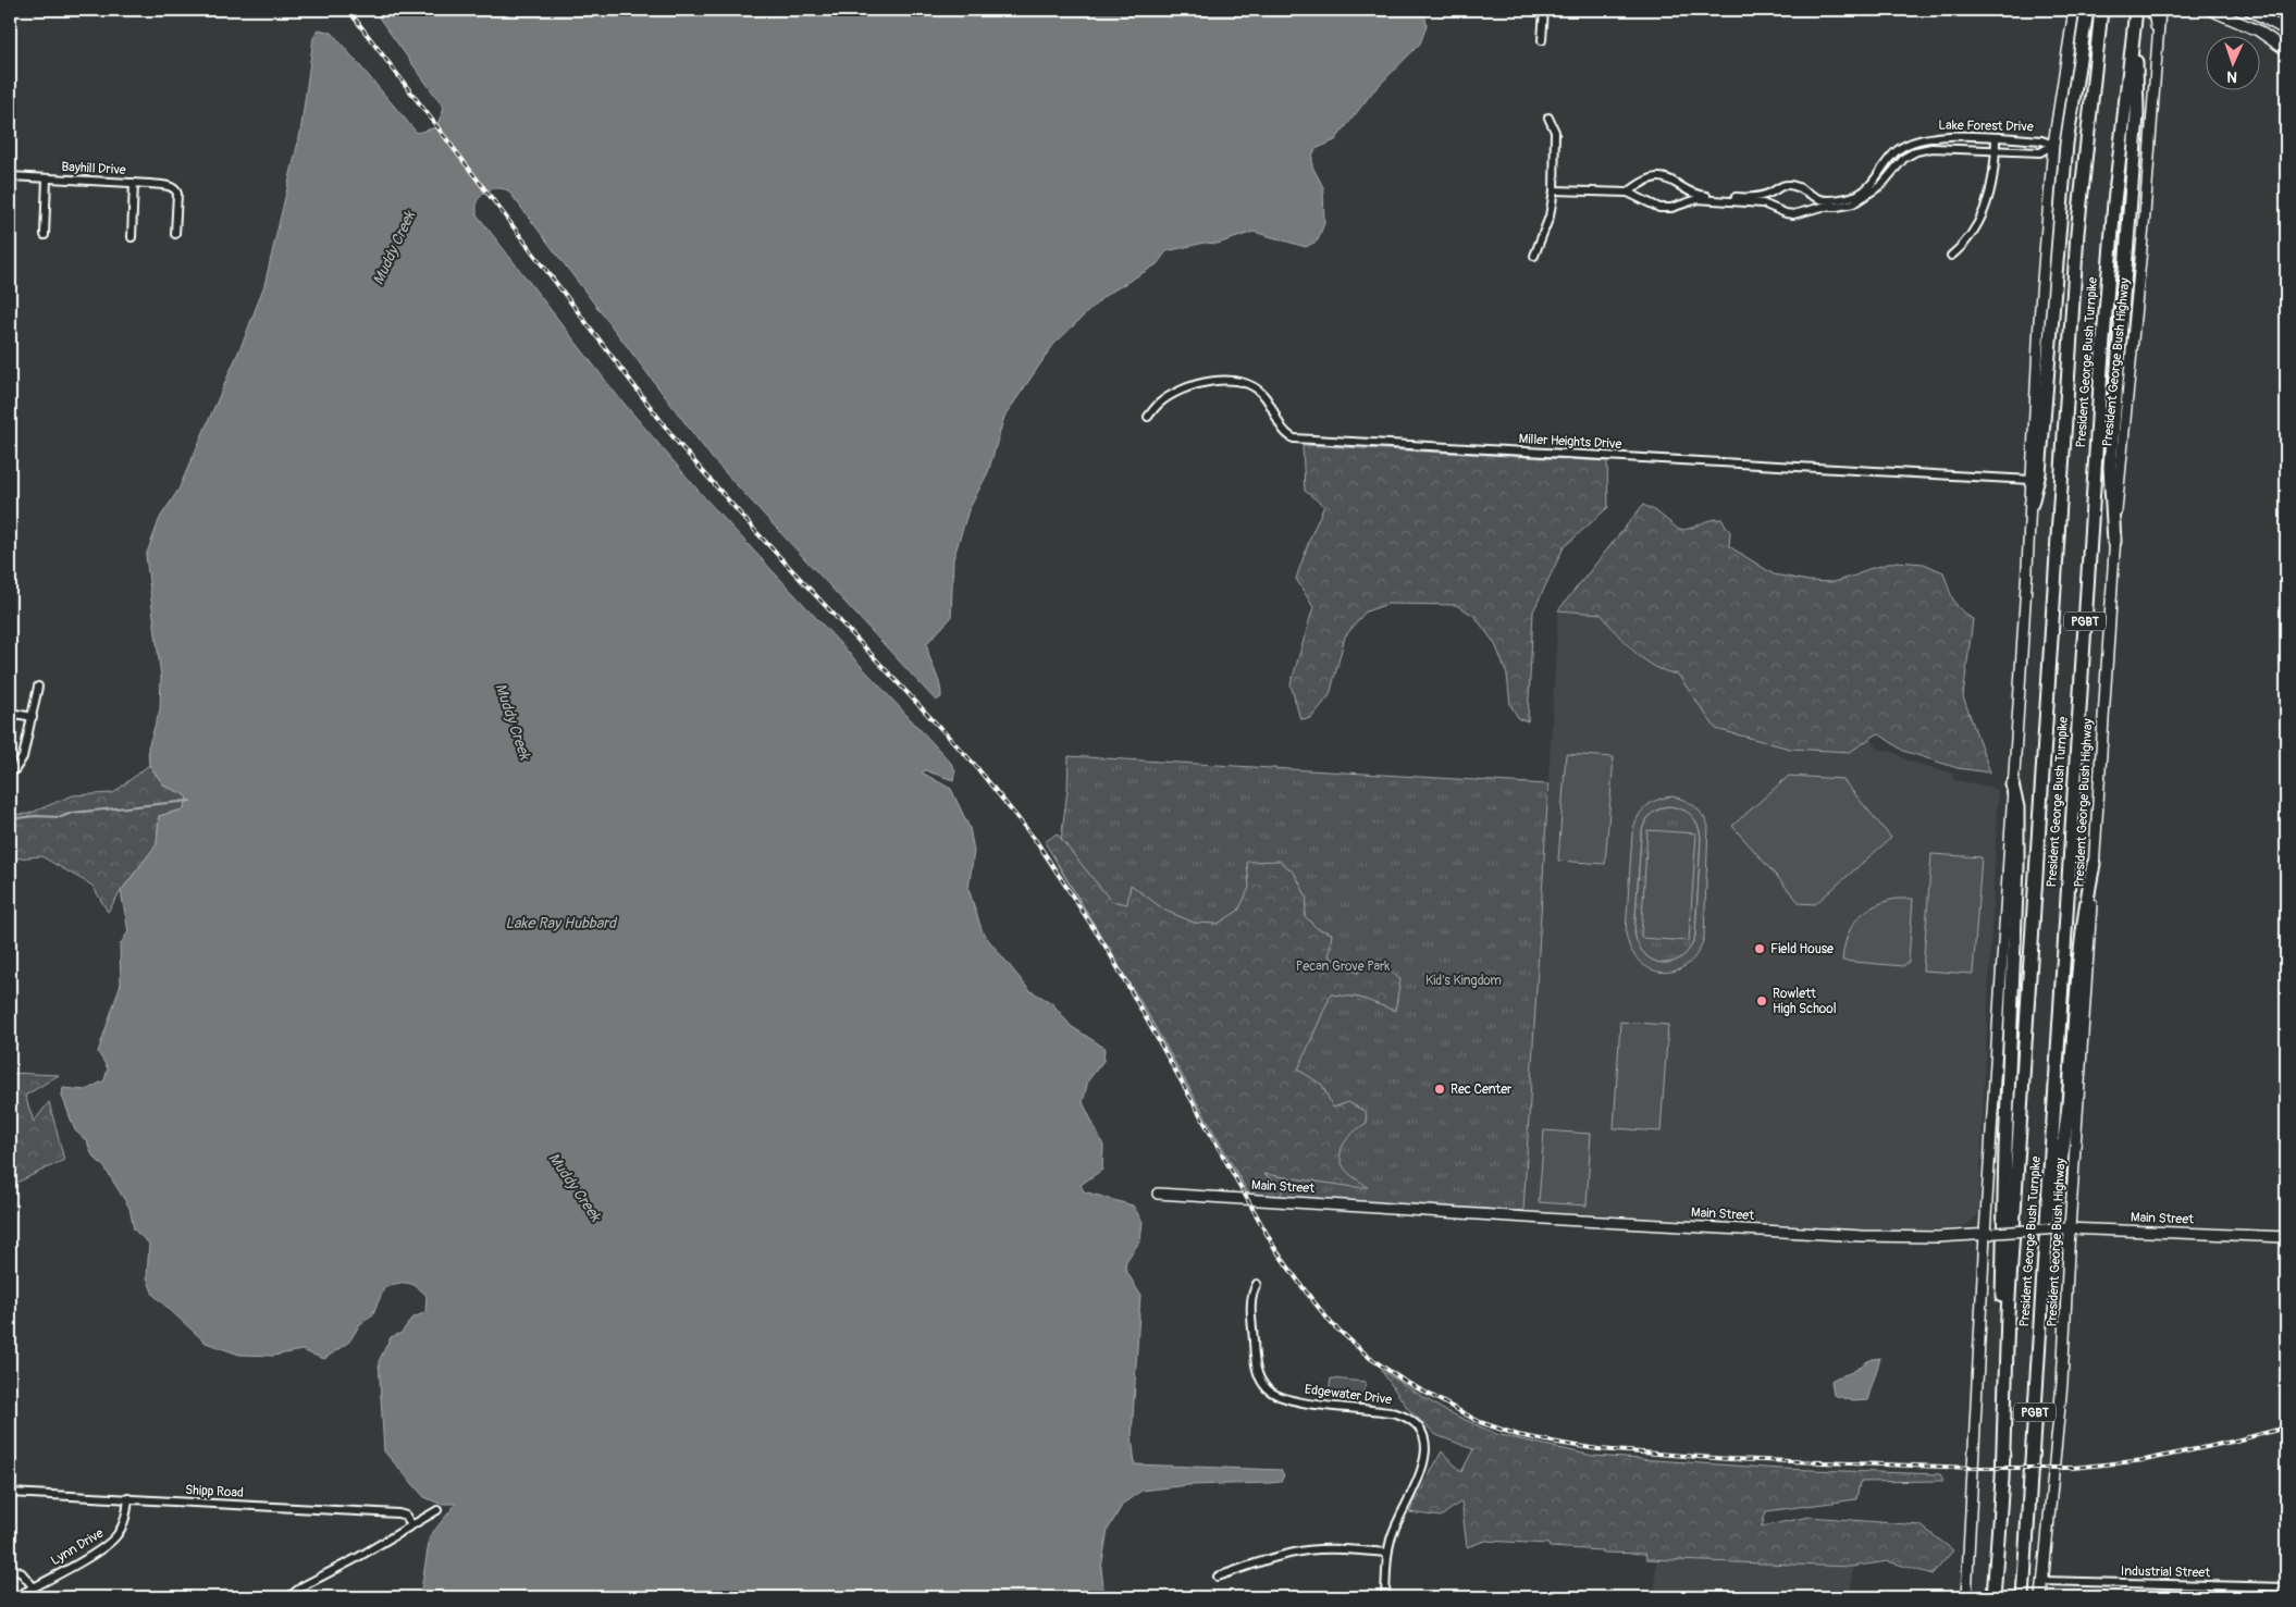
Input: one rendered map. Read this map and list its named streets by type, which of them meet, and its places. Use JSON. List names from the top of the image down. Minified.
{"streets":{"highway":["President George Bush Turnpike","PGBT"],"main road":["President George Bush Highway","Main Street"],"street":["Lake Forest Drive","Bayhill Drive","Miller Heights Drive","Edgewater Drive","Shipp Road","Lynn Drive","Industrial Street"]},"crossings":[["President George Bush Highway","Main Street"],["President George Bush Highway","Industrial Street"],["Shipp Road","Lynn Drive"]],"water":["Muddy Creek","Lake Ray Hubbard"],"parks":["Pecan Grove Park","Kid's Kingdom"],"places":["Field House","Rowlett High School","Rec Center"],"north":"bottom"}
